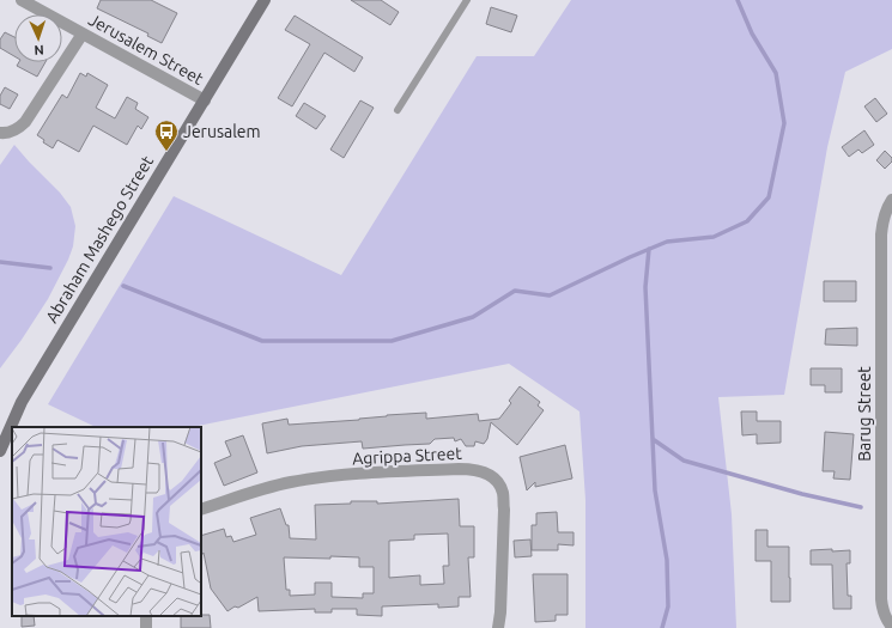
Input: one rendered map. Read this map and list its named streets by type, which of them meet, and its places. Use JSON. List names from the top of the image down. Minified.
{"streets":{"main road":["Abraham Mashego Street"],"street":["Jerusalem Street","Barug Street","Agrippa Street"]},"crossings":[["Jerusalem Street","Abraham Mashego Street"]],"places":{"bus stop":["Jerusalem"]},"north":"bottom"}
